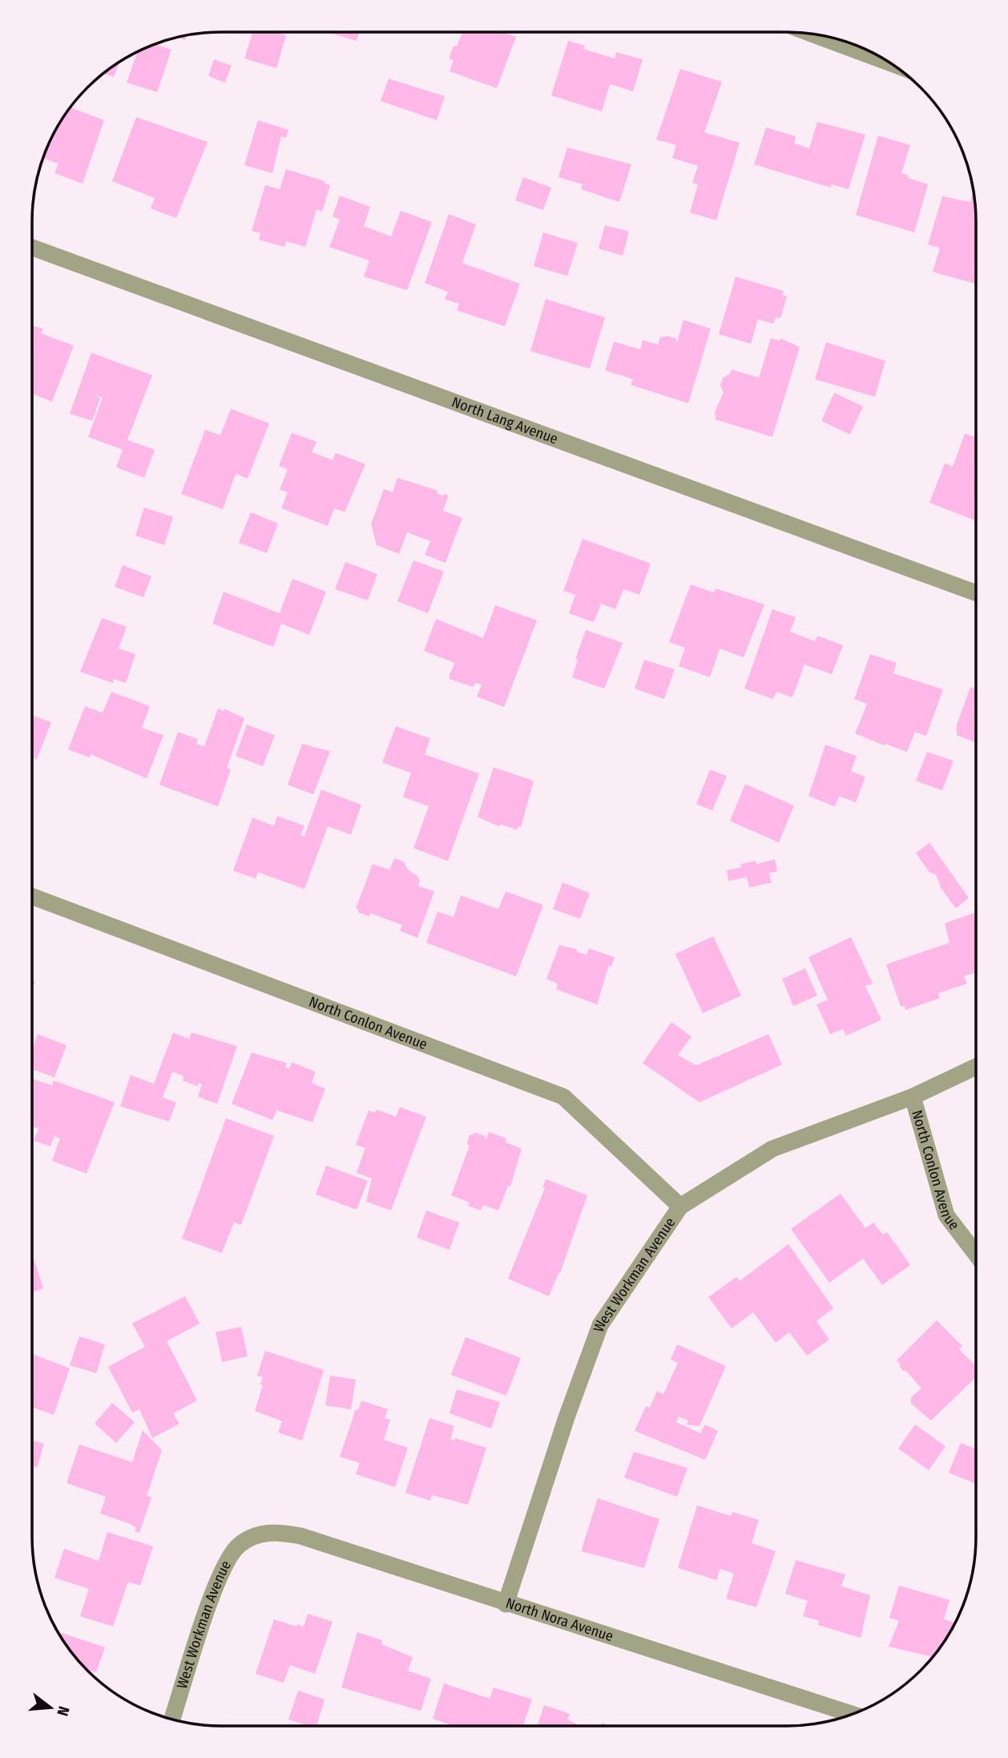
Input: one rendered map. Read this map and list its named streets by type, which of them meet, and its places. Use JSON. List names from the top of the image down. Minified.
{"streets":{"street":["North Lang Avenue","North Conlon Avenue","West Workman Avenue","North Nora Avenue"]},"crossings":[["North Conlon Avenue","West Workman Avenue"],["West Workman Avenue","North Nora Avenue"]],"north":"right"}
